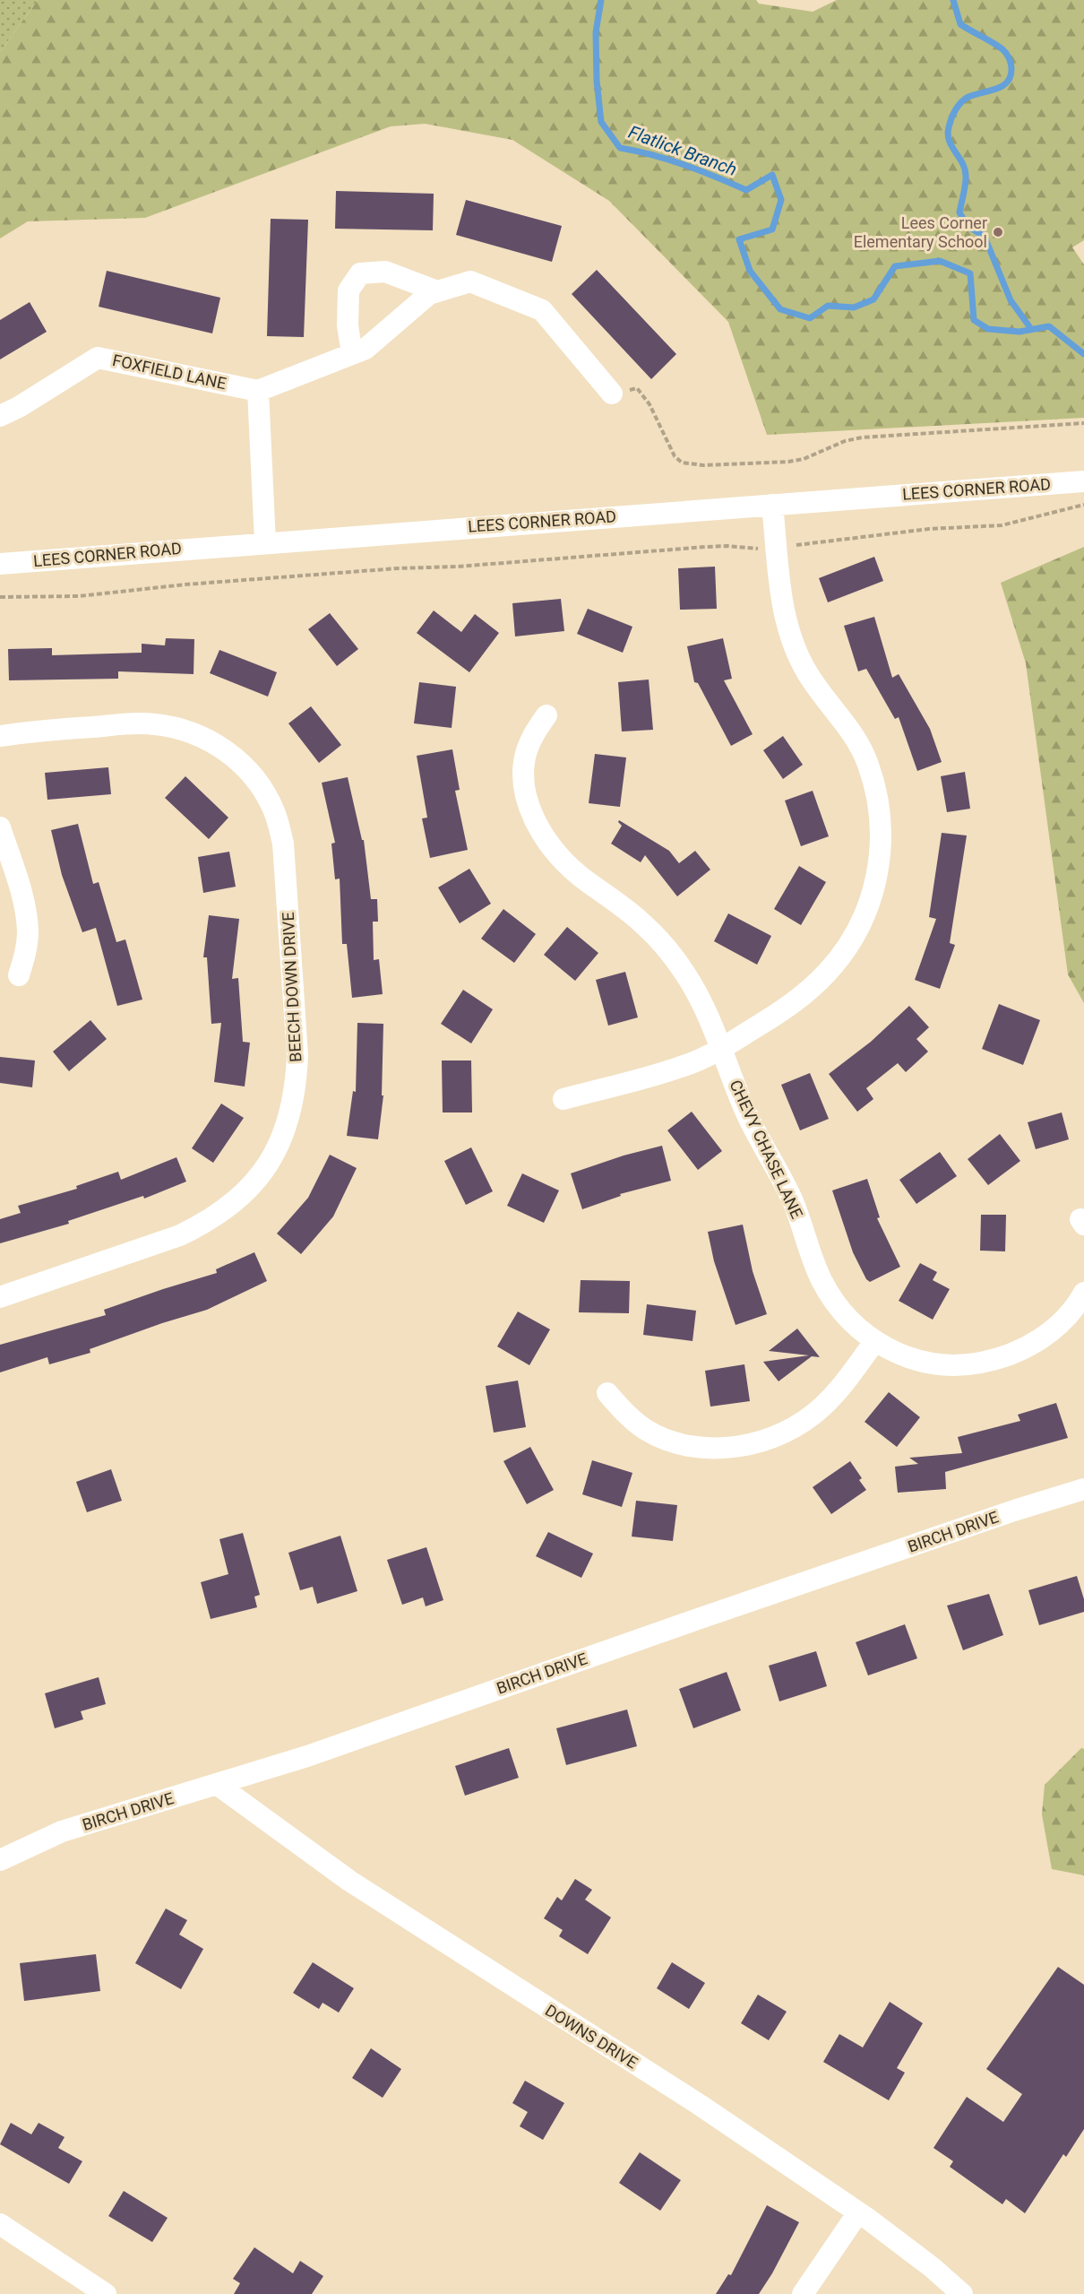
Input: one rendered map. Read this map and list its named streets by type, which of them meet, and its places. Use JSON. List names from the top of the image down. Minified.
{"streets":{"street":["FOXFIELD LANE","LEES CORNER ROAD","BEECH DOWN DRIVE","CHEVY CHASE LANE","BIRCH DRIVE","DOWNS DRIVE"]},"crossings":[["BIRCH DRIVE","DOWNS DRIVE"]],"water":["Flatlick Branch"],"places":["Lees Corner Elementary School"]}
